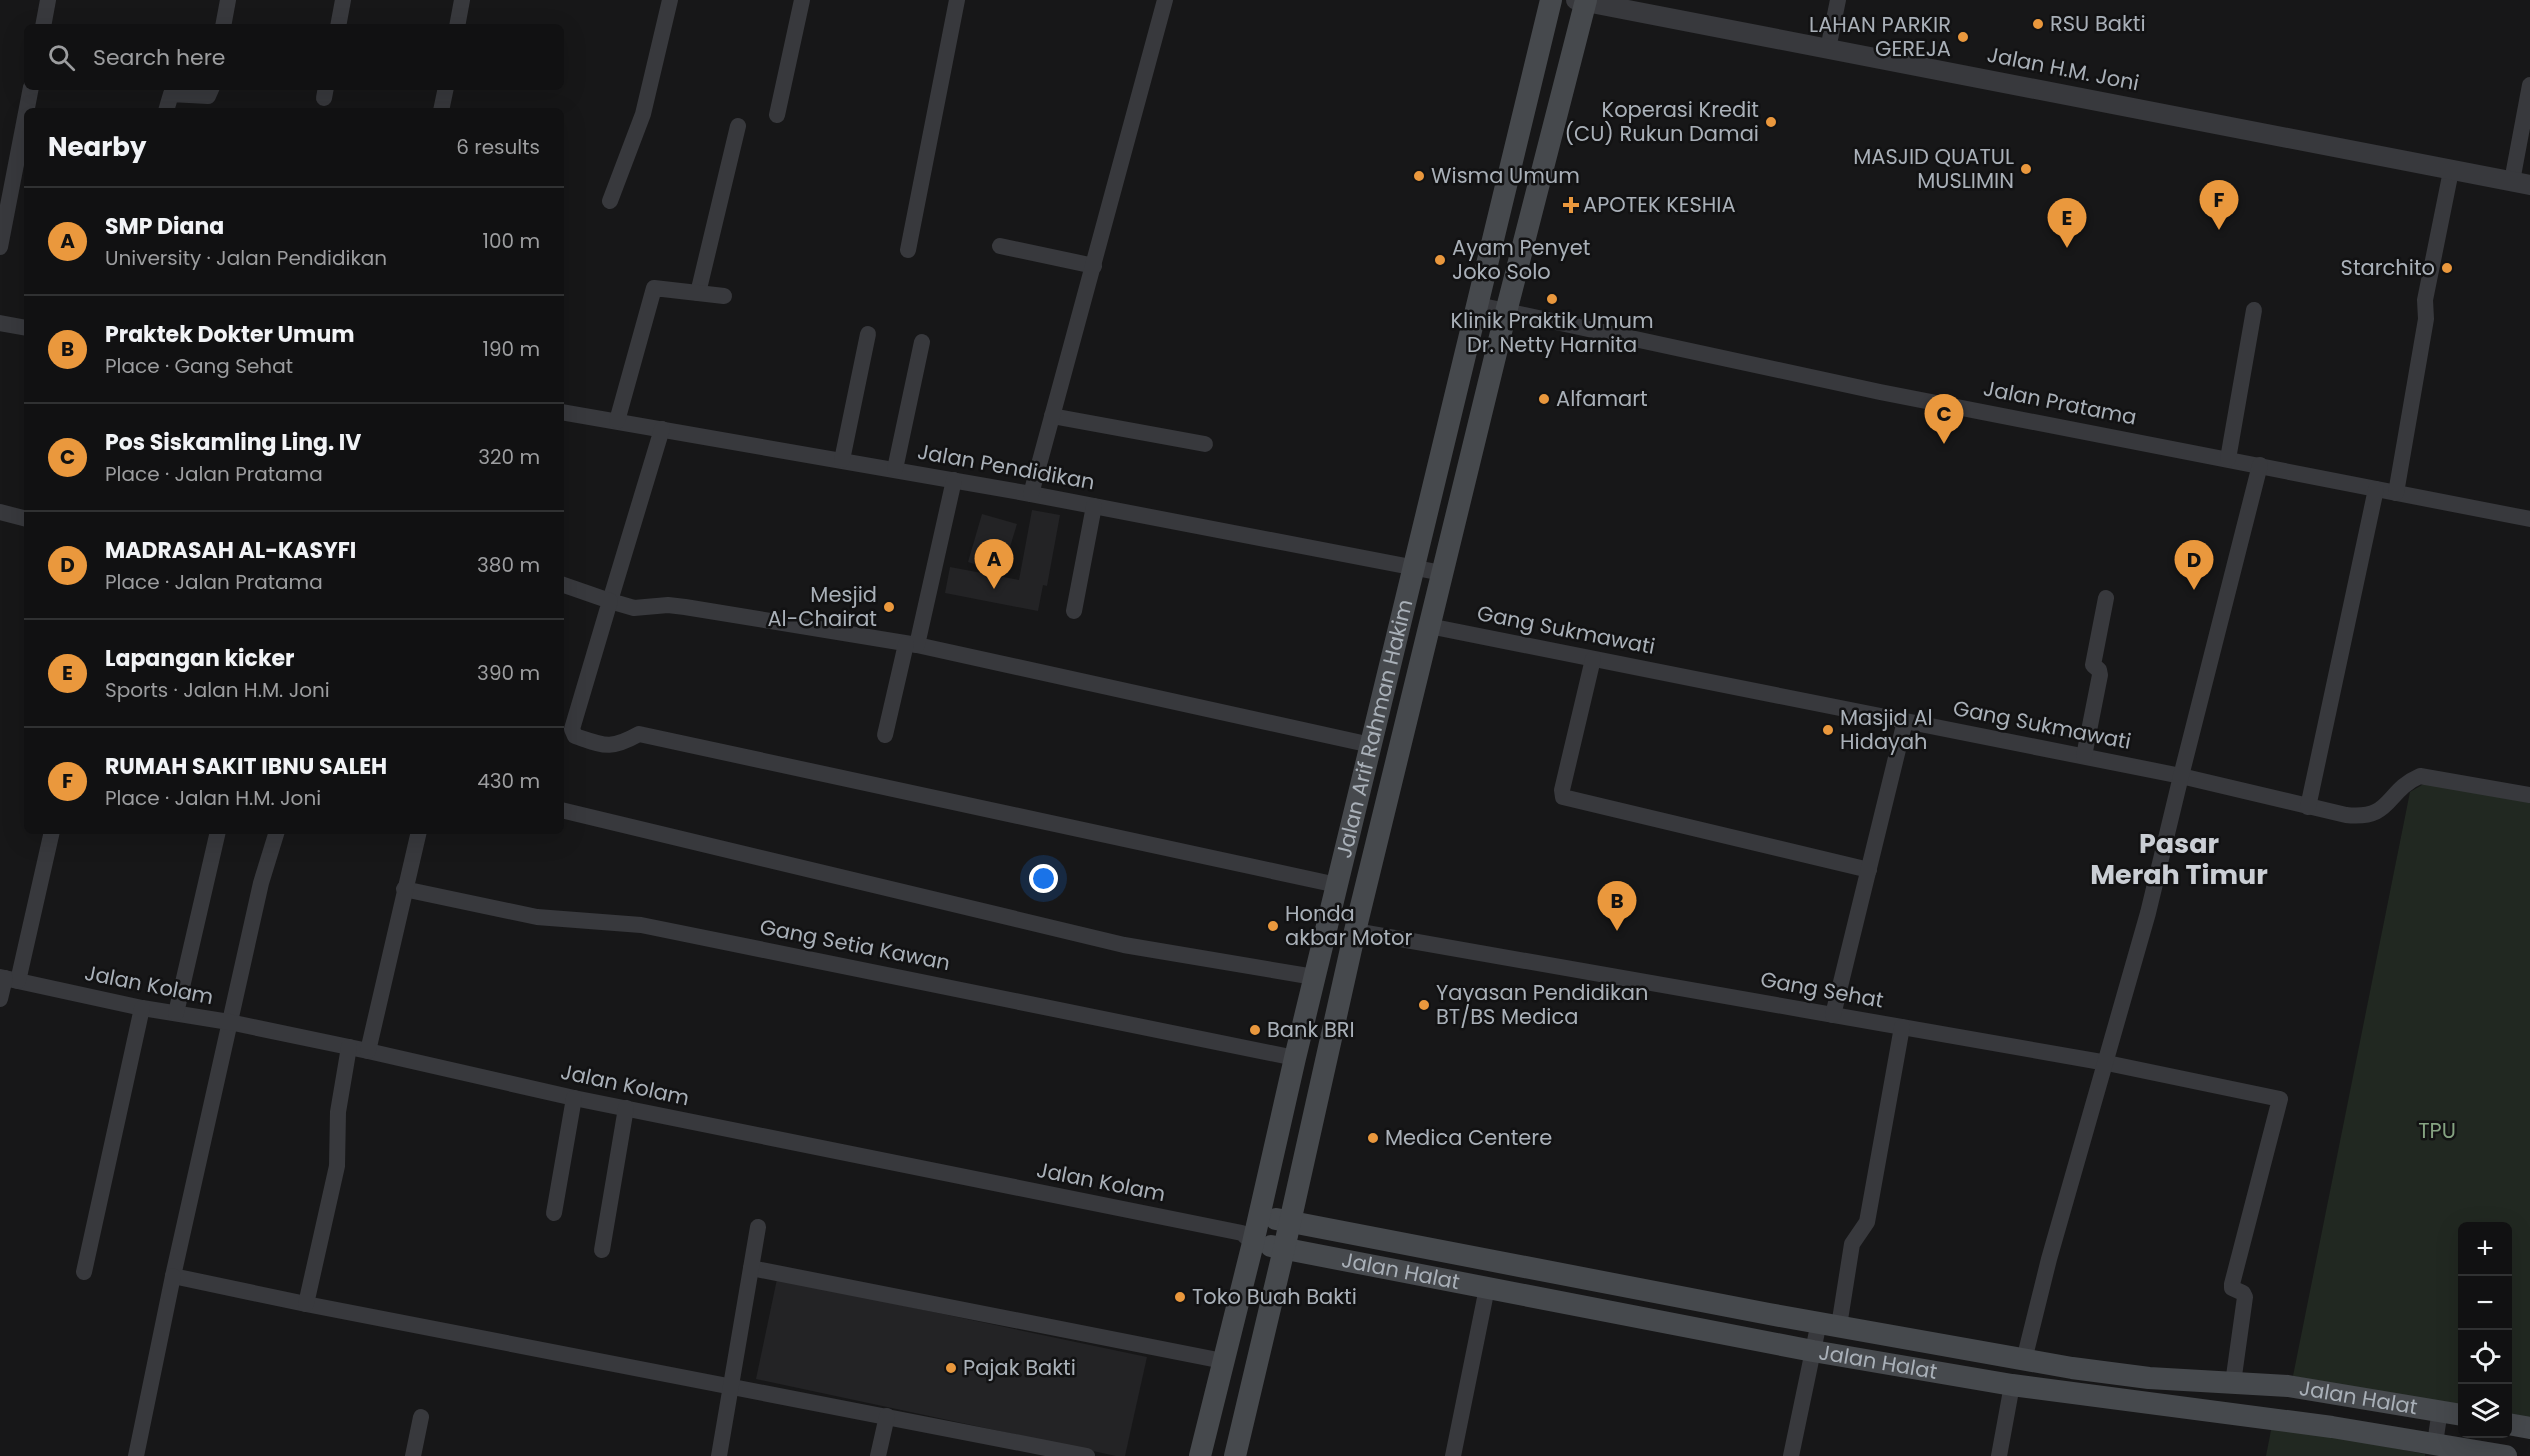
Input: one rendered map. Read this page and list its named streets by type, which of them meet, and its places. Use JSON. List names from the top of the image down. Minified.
{"streets":{"main road":["Jalan Arif Rahman Hakim","Jalan Halat"],"street":["Jalan H.M. Joni","Jalan Pratama","Jalan Pendidikan","Gang Sukmawati","Gang Setia Kawan","Jalan Kolam","Gang Sehat"]},"crossings":[["Jalan H.M. Joni","Jalan Arif Rahman Hakim"],["Jalan Pratama","Jalan Arif Rahman Hakim"],["Jalan Pendidikan","Jalan Arif Rahman Hakim"],["Gang Sukmawati","Jalan Arif Rahman Hakim"],["Jalan Arif Rahman Hakim","Gang Setia Kawan"],["Jalan Arif Rahman Hakim","Jalan Kolam"],["Jalan Arif Rahman Hakim","Gang Sehat"],["Jalan Arif Rahman Hakim","Jalan Halat"],["Jalan Kolam","Jalan Halat"],["Gang Sehat","Jalan Halat"]],"districts":["Pasar Merah Timur"],"parks":["TPU"],"places":{"other":["RSU Bakti","LAHAN PARKIR GEREJA","Koperasi Kredit (CU) Rukun Damai","MASJID QUATUL MUSLIMIN","Wisma Umum","Ayam Penyet Joko Solo","Starchito","Klinik Praktik Umum Dr. Netty Harnita","Alfamart","Mesjid Al-Chairat","Masjid Al Hidayah","Honda akbar Motor","Yayasan Pendidikan BT/BS Medica","Bank BRI","Medica Centere","Toko Buah Bakti","Pajak Bakti"],"health":["APOTEK KESHIA"]},"page":{"search":"Search here","heading":["Nearby","6 results"],"pins":["F","E","C","A","D","B"],"list":[{"mark":"A","name":"SMP Diana","note":"University · Jalan Pendidikan","value":"100 m"},{"mark":"B","name":"Praktek Dokter Umum","note":"Place · Gang Sehat","value":"190 m"},{"mark":"C","name":"Pos Siskamling Ling. IV","note":"Place · Jalan Pratama","value":"320 m"},{"mark":"D","name":"MADRASAH AL-KASYFI","note":"Place · Jalan Pratama","value":"380 m"},{"mark":"E","name":"Lapangan kicker","note":"Sports · Jalan H.M. Joni","value":"390 m"},{"mark":"F","name":"RUMAH SAKIT IBNU SALEH","note":"Place · Jalan H.M. Joni","value":"430 m"}],"map_buttons":["+","−"]}}
